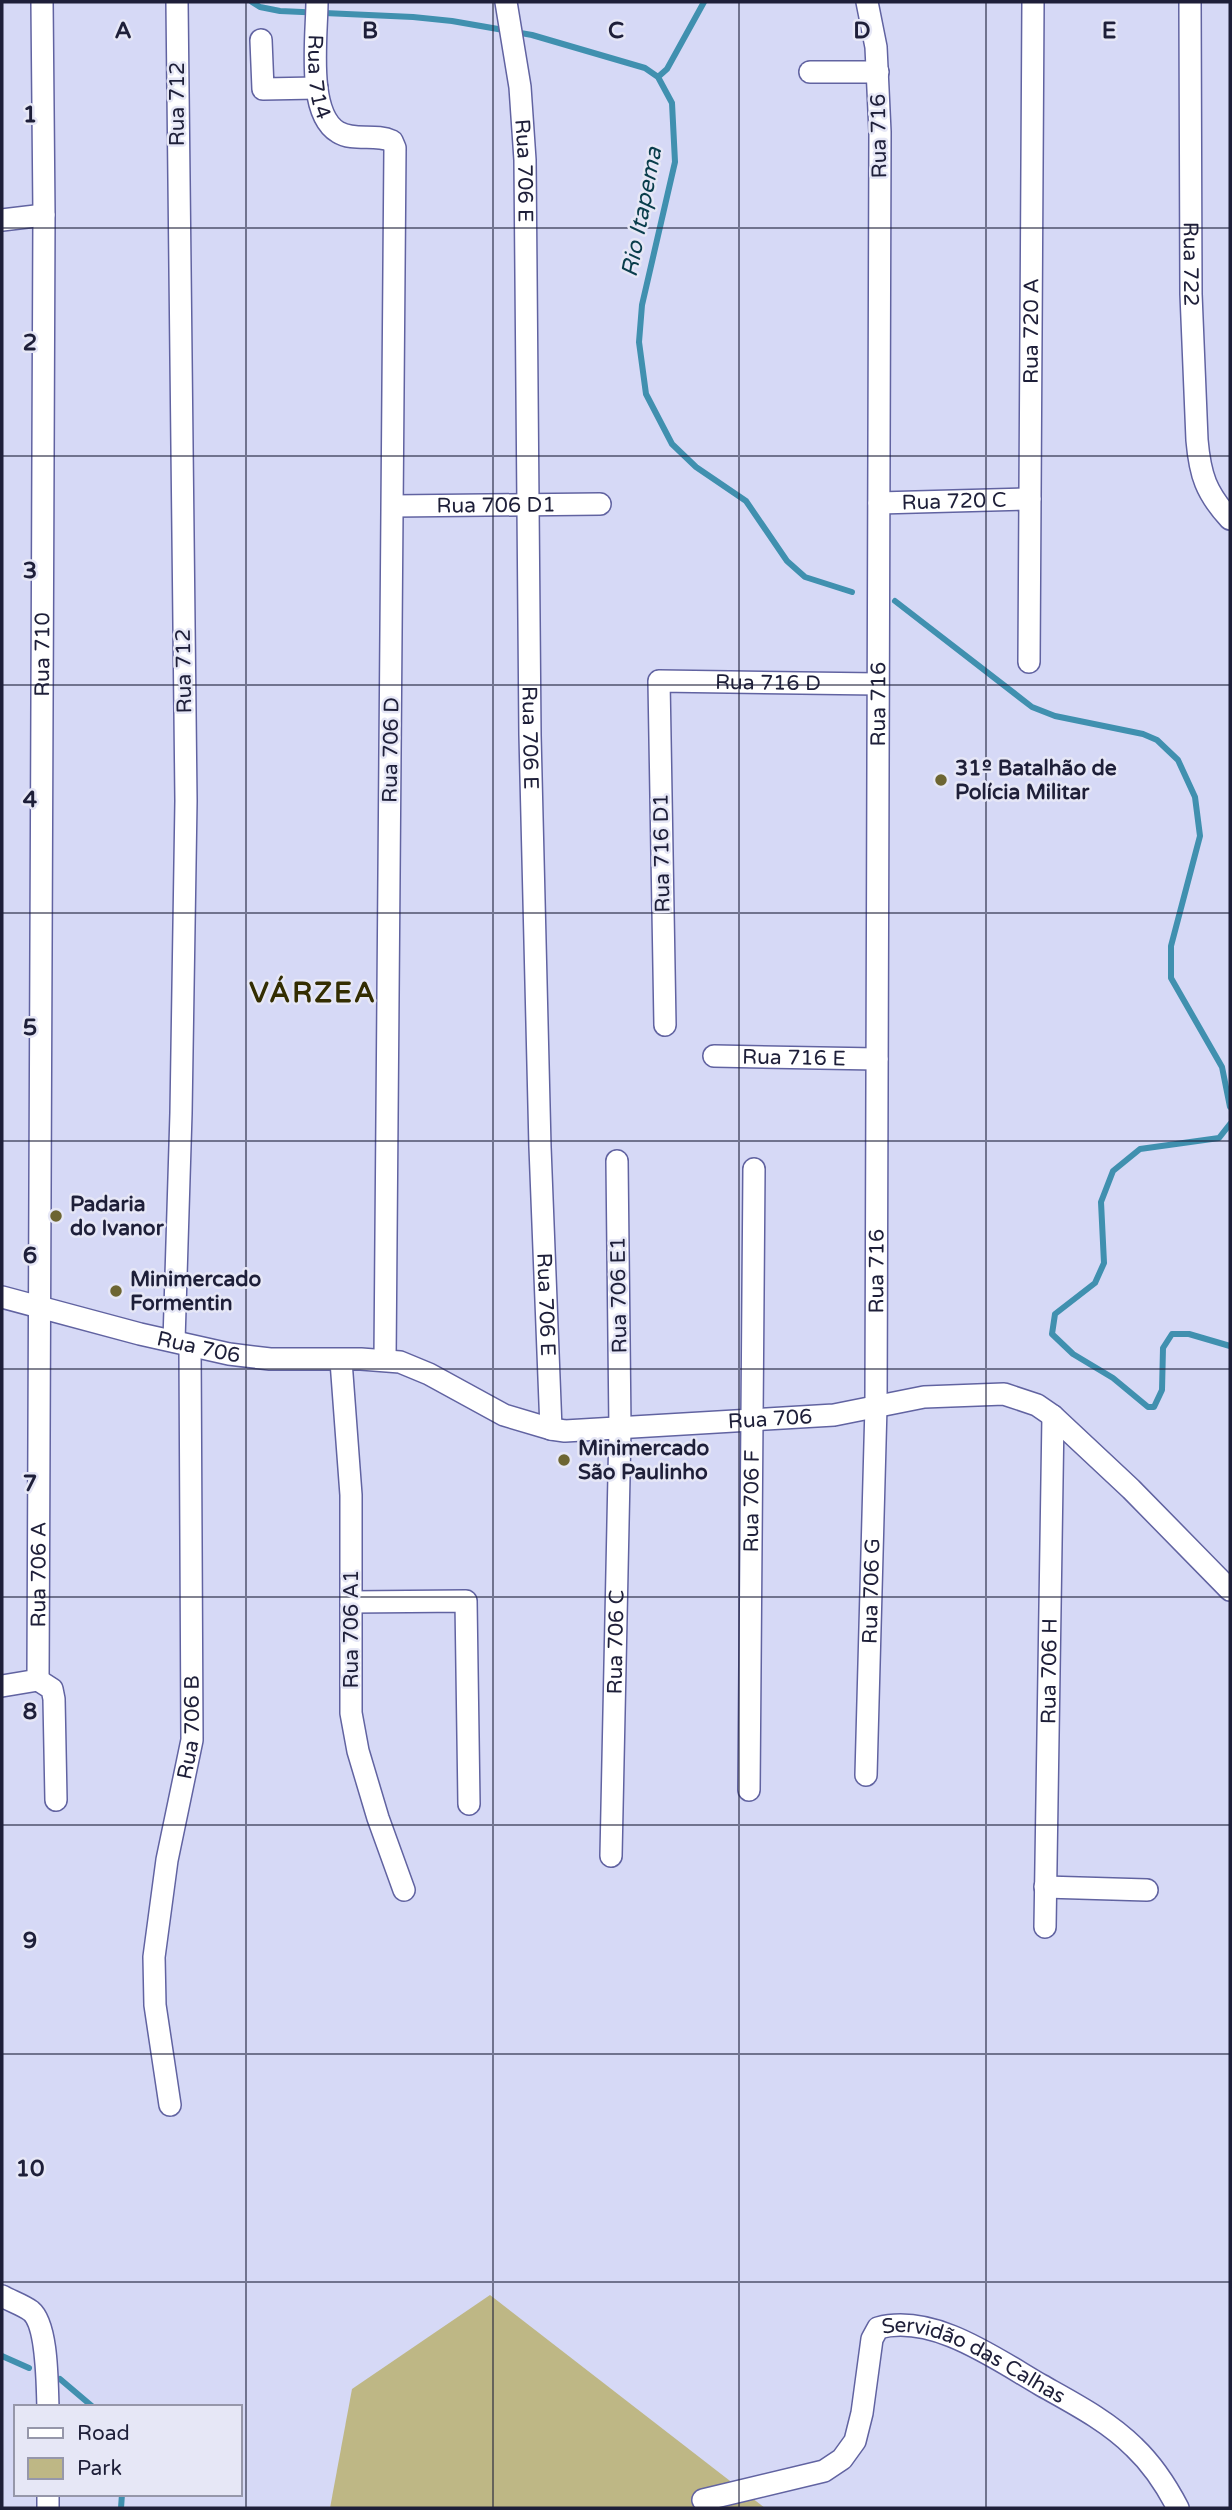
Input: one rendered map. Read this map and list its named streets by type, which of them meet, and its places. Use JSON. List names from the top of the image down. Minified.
{"streets":{"street":["Rua 714","Rua 712","Rua 716","Rua 706 E","Rua 722","Rua 720 A","Rua 720 C","Rua 706 D1","Rua 710","Rua 716 D","Rua 706 D","Rua 716 D1","Rua 716 E","Rua 706 E1","Rua 706","Rua 706 F","Rua 706 A","Rua 706 G","Rua 706 A1","Rua 706 C","Rua 706 H","Rua 706 B","Servidão das Calhas"]},"crossings":[["Rua 714","Rua 706 D"],["Rua 712","Rua 706"],["Rua 712","Rua 706 B"],["Rua 716","Rua 720 C"],["Rua 716","Rua 716 D"],["Rua 716","Rua 716 E"],["Rua 716","Rua 706"],["Rua 716","Rua 706 G"],["Rua 706 E","Rua 706 D1"],["Rua 706 E","Rua 706"],["Rua 720 A","Rua 720 C"],["Rua 706 D1","Rua 706 D"],["Rua 710","Rua 706"],["Rua 710","Rua 706 A"],["Rua 716 D","Rua 716 D1"],["Rua 706 D","Rua 706"],["Rua 706 E1","Rua 706"],["Rua 706 E1","Rua 706 C"],["Rua 706","Rua 706 F"],["Rua 706","Rua 706 A"],["Rua 706","Rua 706 G"],["Rua 706","Rua 706 A1"],["Rua 706","Rua 706 C"],["Rua 706","Rua 706 H"],["Rua 706","Rua 706 B"]],"districts":["VÁRZEA"],"water":["Rio Itapema"],"places":["31º Batalhão de Polícia Militar","Padaria do Ivanor","Minimercado Formentin","Minimercado São Paulinho"],"legend":["Road","Park"],"grid":{"columns":["A","B","C","D","E"],"rows":["1","2","3","4","5","6","7","8","9","10"]}}
